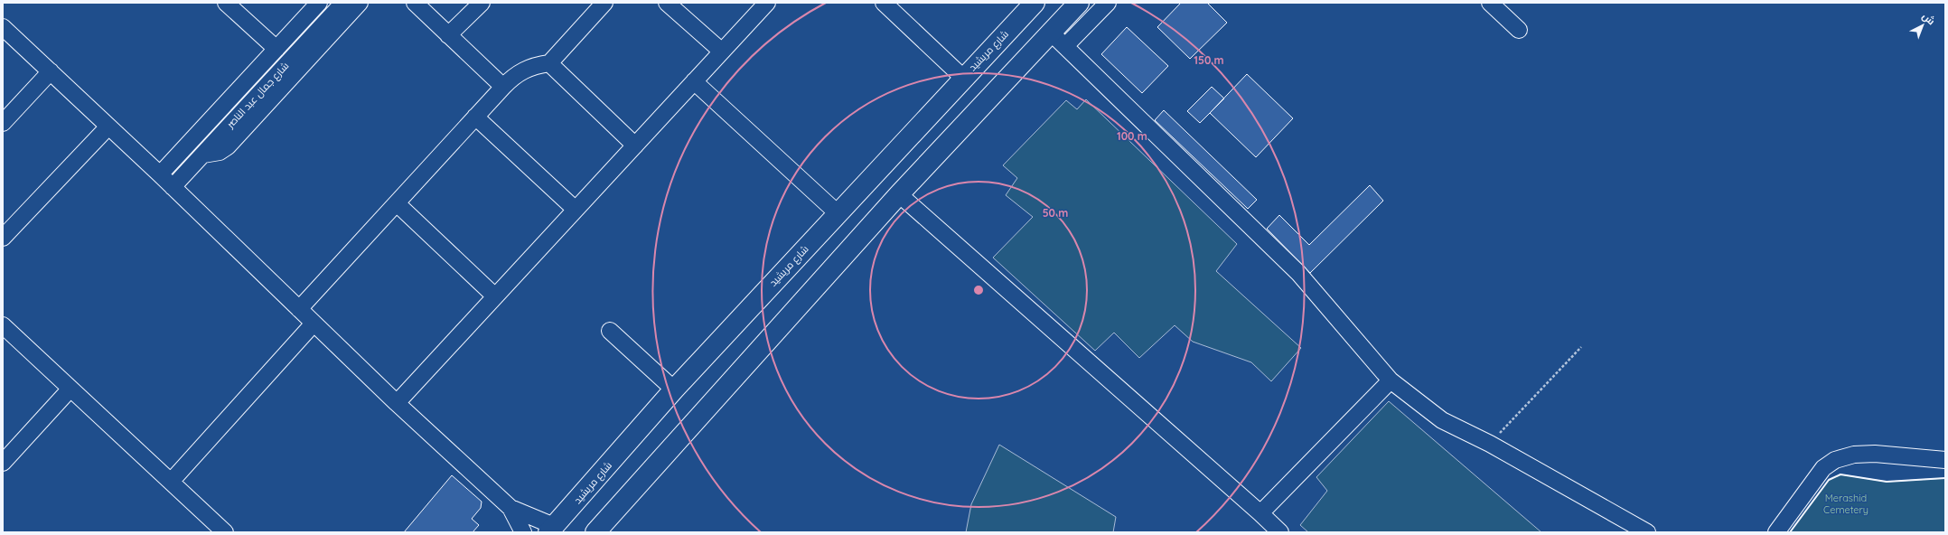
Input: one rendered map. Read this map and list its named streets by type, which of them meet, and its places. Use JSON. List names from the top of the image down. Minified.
{"streets":{"main road":["شارع مريشيد"],"street":["شارع جمال عبد الناصر"]},"parks":["Merashid Cemetery"],"north":"top right","rings":["150 m","100 m","50 m"]}
